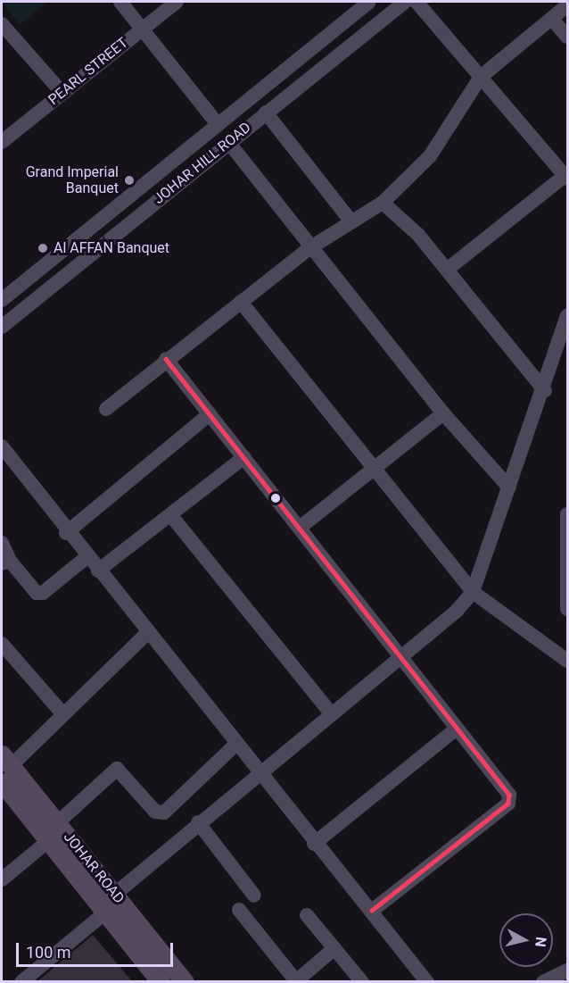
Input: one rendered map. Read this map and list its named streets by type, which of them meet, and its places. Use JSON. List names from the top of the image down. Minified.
{"streets":{"main road":["JOHAR ROAD"],"street":["PEARL STREET","JOHAR HILL ROAD"]},"places":["Grand Imperial Banquet","Al AFFAN Banquet"],"scale_bar":"100 m","north":"right"}
